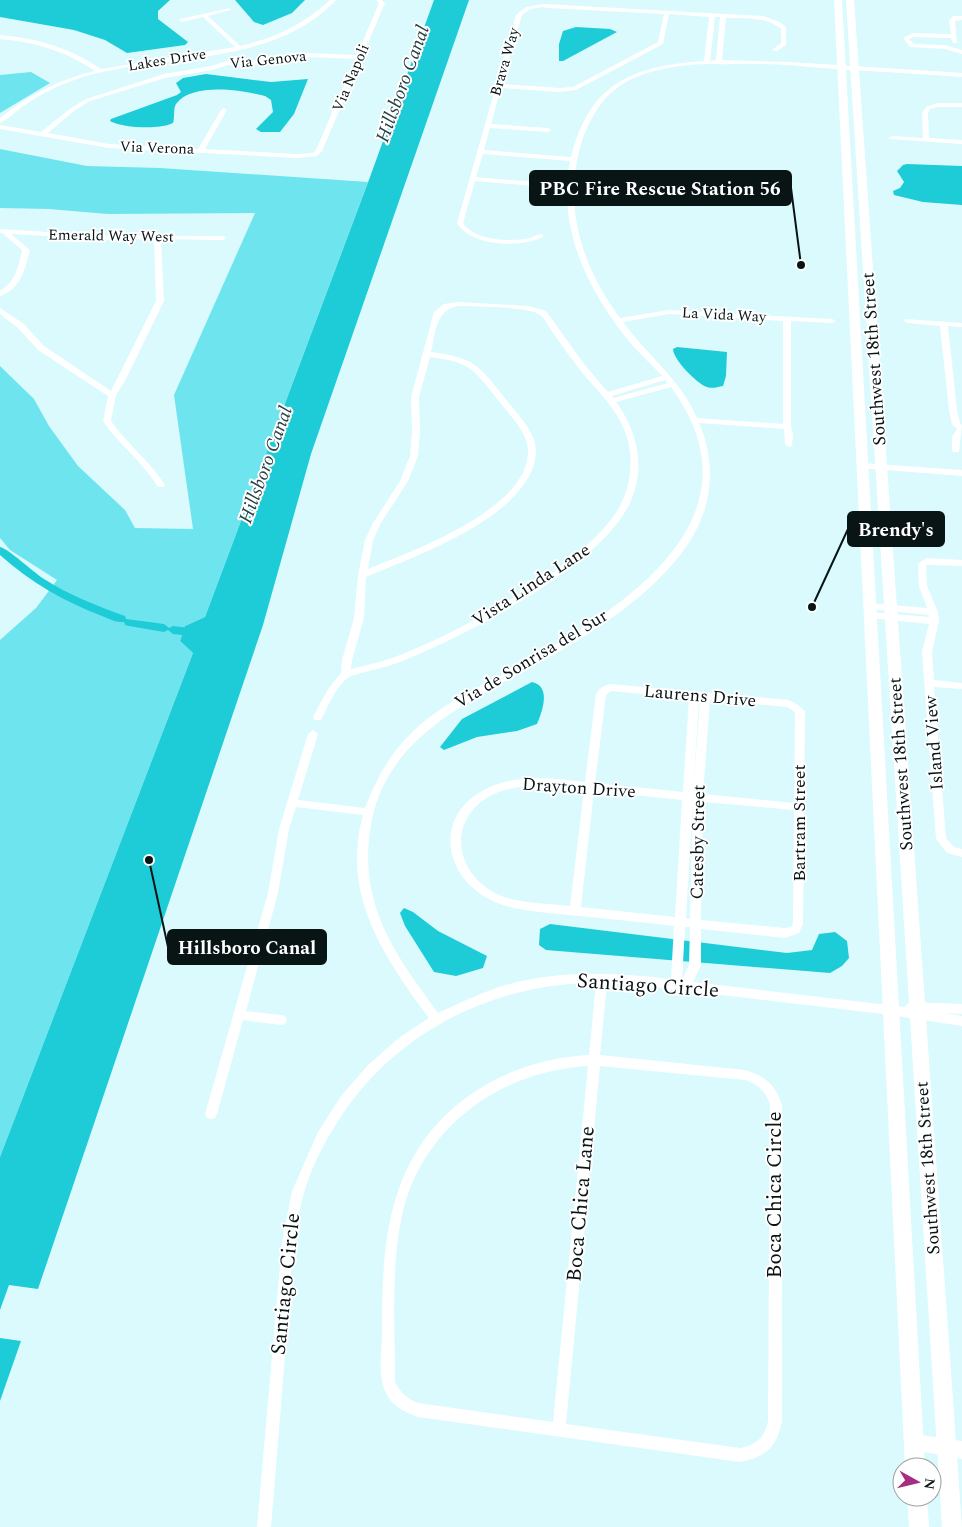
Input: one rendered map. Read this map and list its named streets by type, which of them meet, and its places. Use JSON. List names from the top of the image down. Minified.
{"streets":{"main road":["Southwest 18th Street"],"street":["Lakes Drive","Via Genova","Brava Way","Via Napoli","Via Verona","Emerald Way West","La Vida Way","Vista Linda Lane","Via de Sonrisa del Sur","Laurens Drive","Island View","Drayton Drive","Bartram Street","Catesby Street","Santiago Circle","Boca Chica Circle","Boca Chica Lane"]},"crossings":[["Via Genova","Via Napoli"],["Via Genova","Via Verona"],["Via Napoli","Via Verona"],["La Vida Way","Via de Sonrisa del Sur"],["Southwest 18th Street","Via de Sonrisa del Sur"],["Southwest 18th Street","Santiago Circle"],["Via de Sonrisa del Sur","Santiago Circle"],["Laurens Drive","Drayton Drive"],["Laurens Drive","Bartram Street"],["Laurens Drive","Catesby Street"],["Drayton Drive","Bartram Street"],["Drayton Drive","Catesby Street"],["Catesby Street","Santiago Circle"],["Santiago Circle","Boca Chica Lane"],["Boca Chica Circle","Boca Chica Lane"]],"water":["Hillsboro Canal"],"places":["PBC Fire Rescue Station 56","Brendy's","Hillsboro Canal"],"north":"right"}
